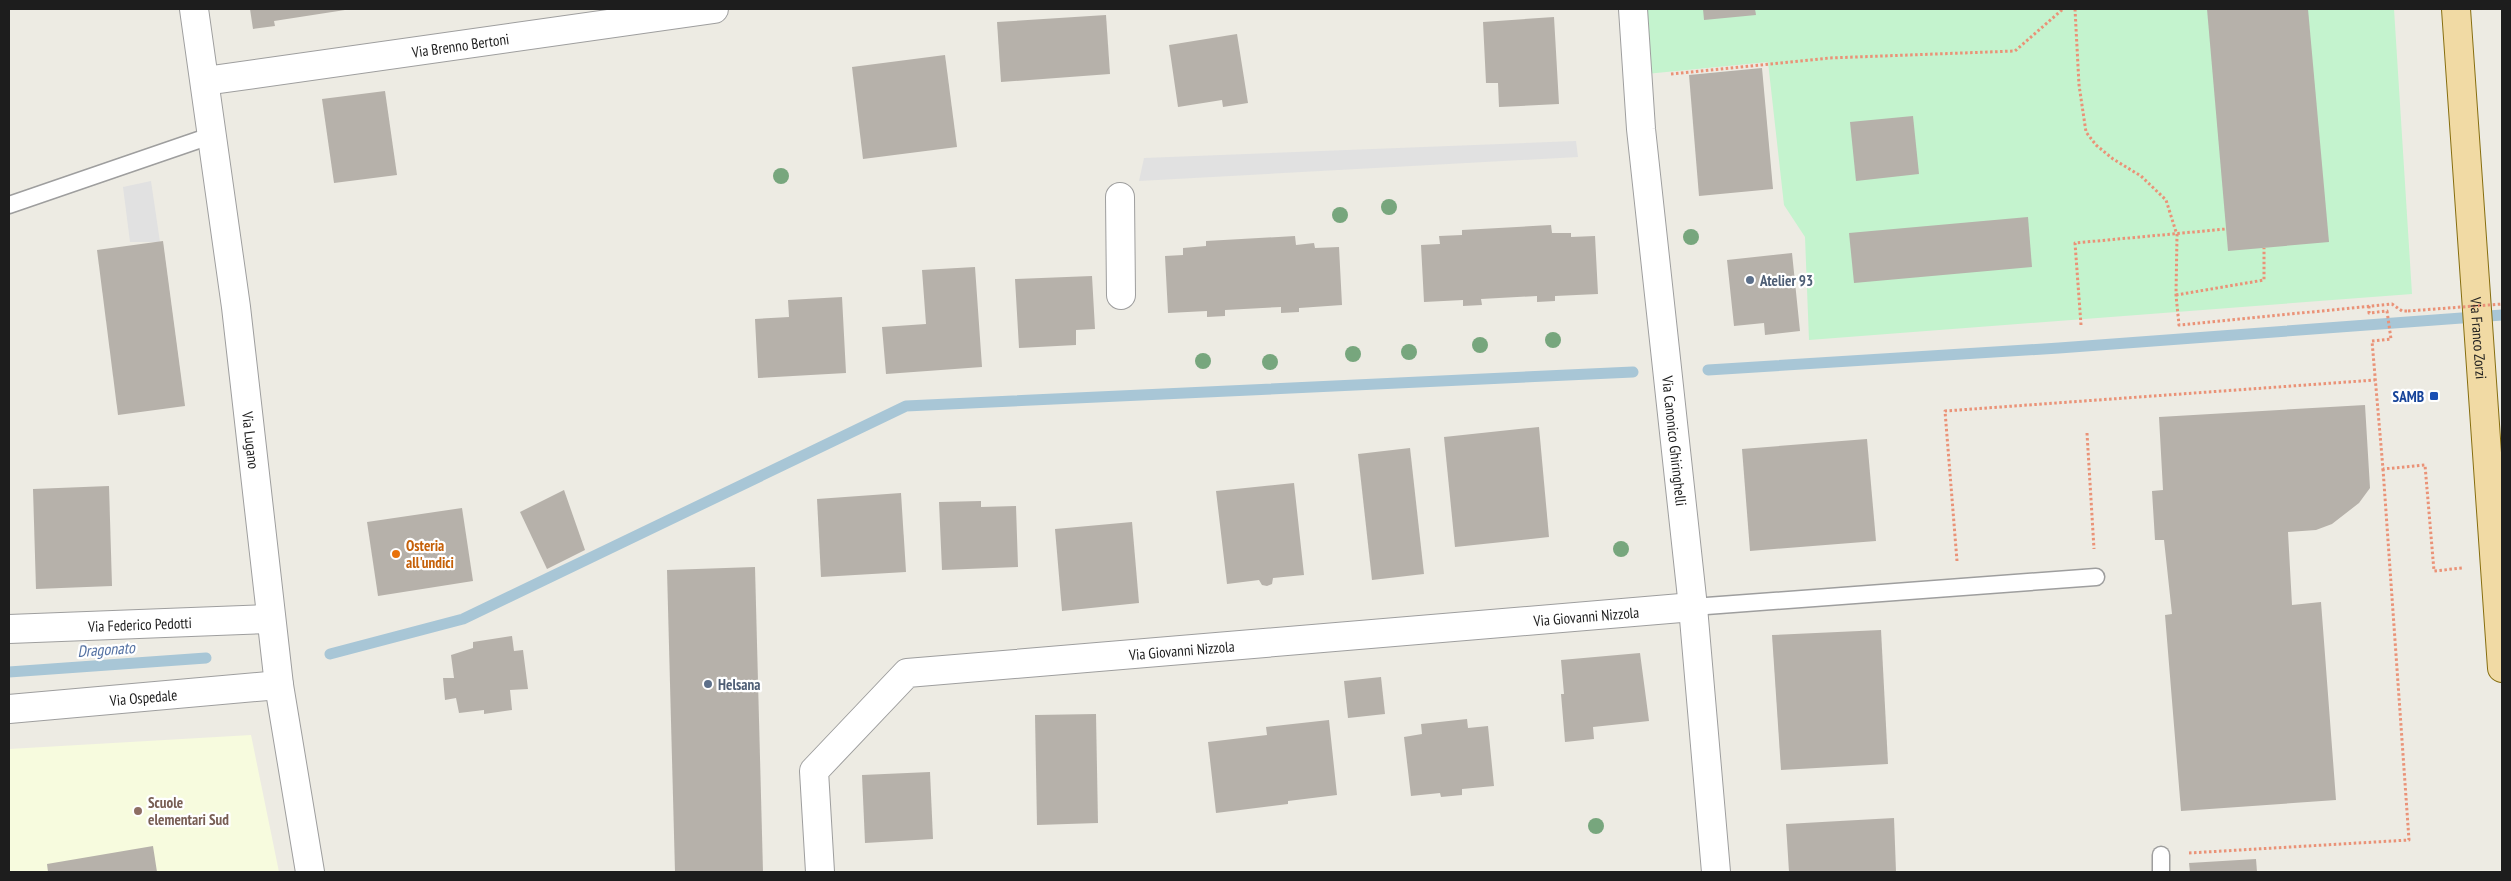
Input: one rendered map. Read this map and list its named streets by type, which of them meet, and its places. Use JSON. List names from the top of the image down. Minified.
{"streets":{"main road":["Via Franco Zorzi"],"street":["Via Brenno Bertoni","Via Canonico Ghiringhelli","Via Lugano","Via Giovanni Nizzola","Via Federico Pedotti","Via Ospedale"]},"crossings":[["Via Brenno Bertoni","Via Lugano"],["Via Canonico Ghiringhelli","Via Giovanni Nizzola"],["Via Lugano","Via Federico Pedotti"],["Via Lugano","Via Ospedale"]],"water":["Dragonato"],"places":{"other":["Atelier 93","Osteria all'undici","Helsana","Scuole elementari Sud"],"transit":["SAMB"]}}
